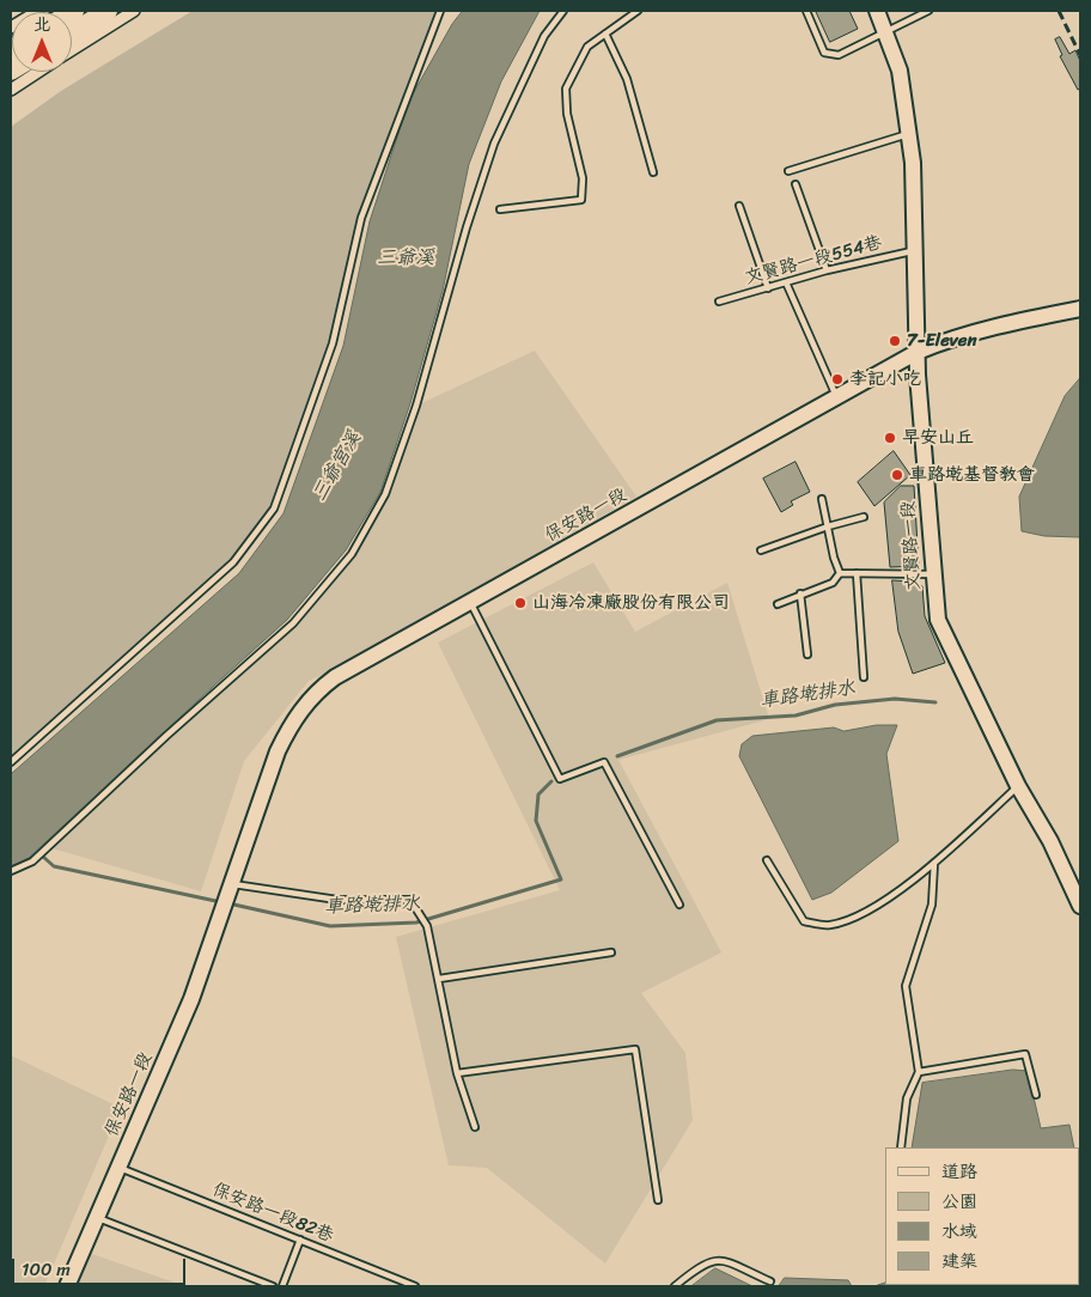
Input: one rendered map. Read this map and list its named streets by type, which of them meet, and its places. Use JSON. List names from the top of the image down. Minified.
{"streets":{"street":["保安路一段","文賢路一段"],"lane":["文賢路一段554巷","保安路一段82巷"]},"crossings":[["文賢路一段554巷","文賢路一段"],["保安路一段","文賢路一段"],["保安路一段","保安路一段82巷"]],"water":["三爺溪","三爺宮溪","車路墘排水"],"places":["7-Eleven","李記小吃","早安山丘","車路墘基督教會","山海冷凍廠股份有限公司"],"legend":["道路","公園","水域","建築"],"scale_bar":"100 m","north":"top"}
